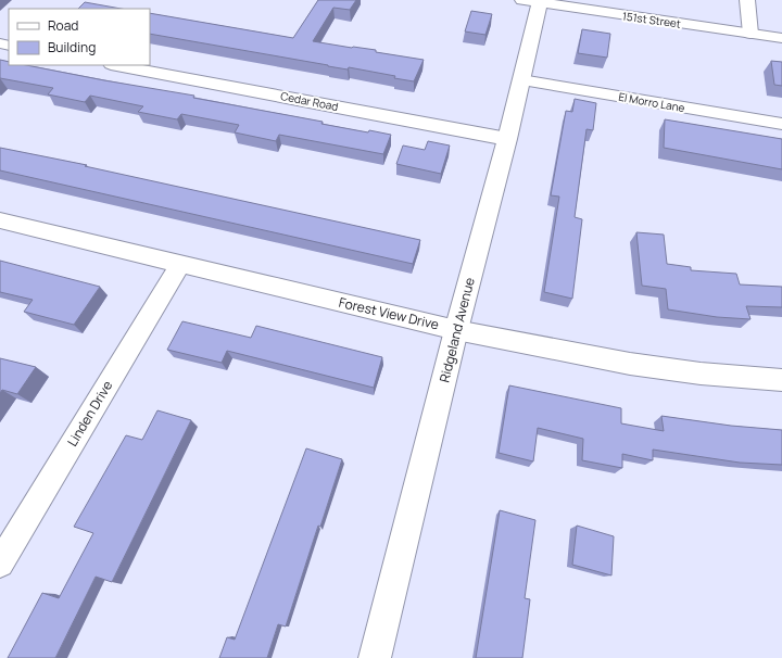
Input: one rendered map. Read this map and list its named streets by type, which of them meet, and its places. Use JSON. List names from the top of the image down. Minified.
{"streets":{"street":["151st Street","Cedar Road","El Morro Lane","Forest View Drive","Ridgeland Avenue","Linden Drive"]},"crossings":[["151st Street","Ridgeland Avenue"],["Cedar Road","Ridgeland Avenue"],["El Morro Lane","Ridgeland Avenue"],["Forest View Drive","Ridgeland Avenue"],["Forest View Drive","Linden Drive"]],"legend":["Road","Building"]}
